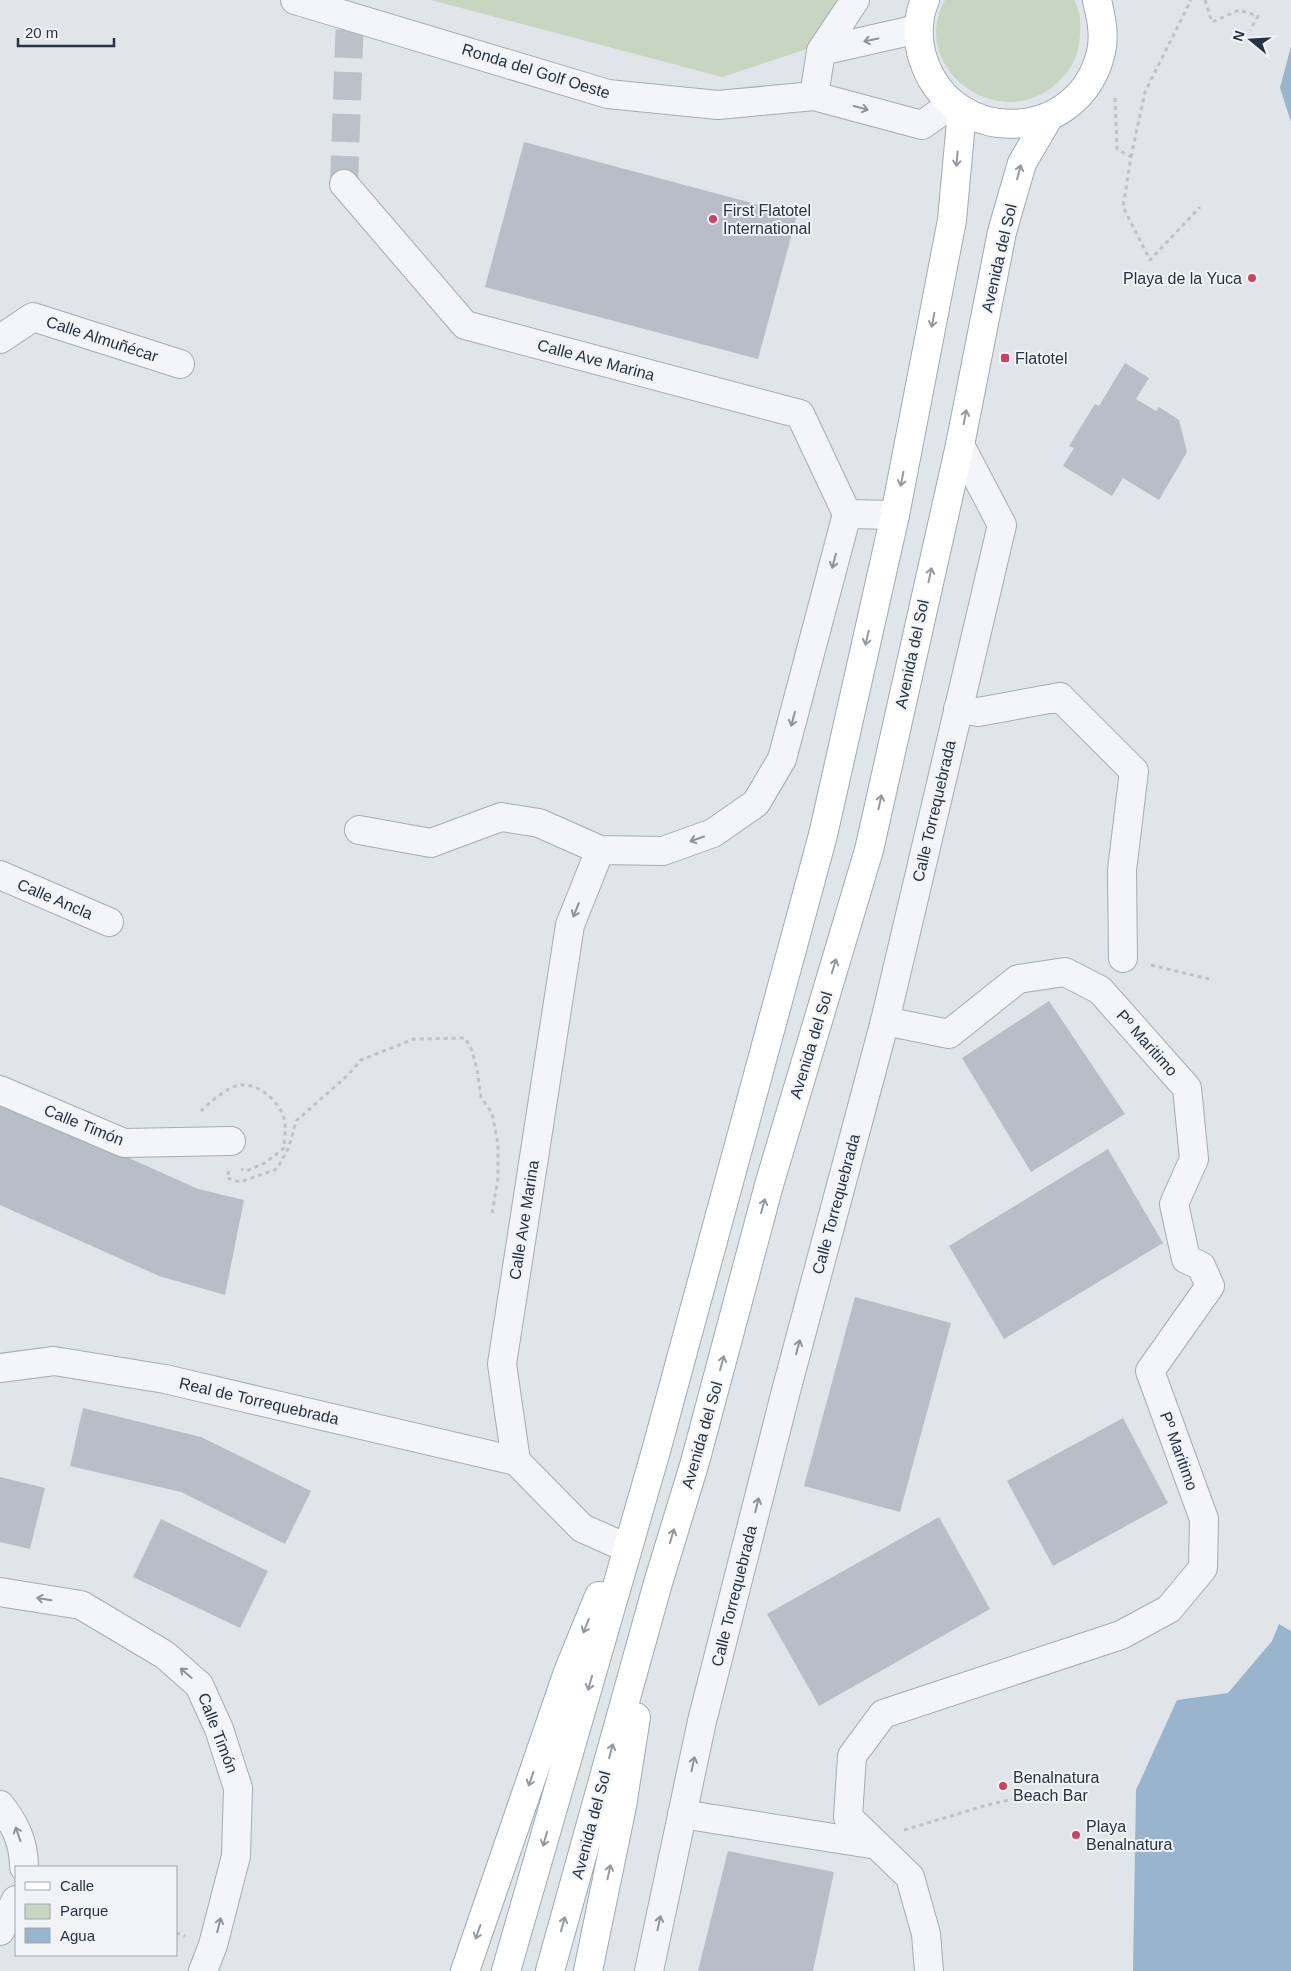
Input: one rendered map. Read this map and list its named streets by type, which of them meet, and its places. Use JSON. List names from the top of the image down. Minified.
{"streets":{"main road":["Avenida del Sol"],"street":["Ronda del Golf Oeste","Calle Almuñécar","Calle Ave Marina","Calle Torrequebrada","Calle Ancla","Pº Maritimo","Calle Timón","Real de Torrequebrada"]},"crossings":[["Avenida del Sol","Calle Torrequebrada"],["Calle Ave Marina","Real de Torrequebrada"],["Calle Torrequebrada","Pº Maritimo"]],"one_way":["Calle Ave Marina","Calle Torrequebrada","Calle Timón"],"places":{"other":["First Flatotel International","Playa de la Yuca","Benalnatura Beach Bar","Playa Benalnatura"],"transit":["Flatotel"]},"legend":["Calle","Parque","Agua"],"scale_bar":"20 m","north":"left"}
